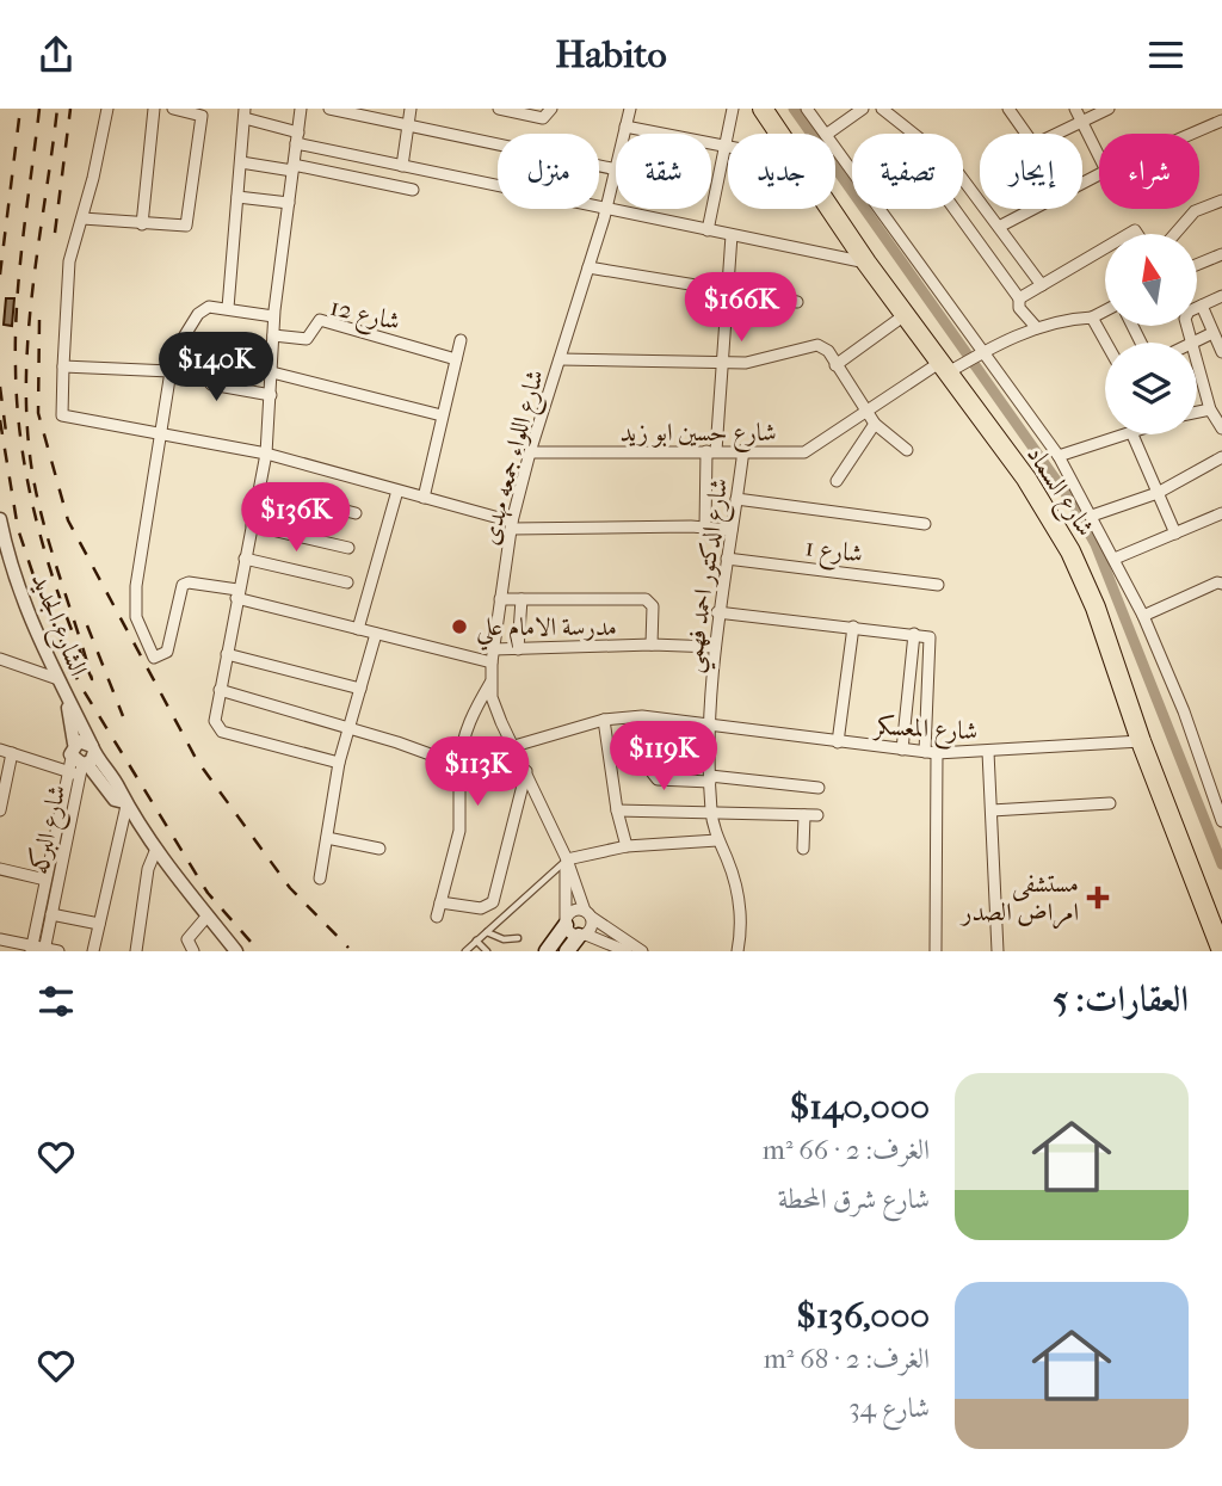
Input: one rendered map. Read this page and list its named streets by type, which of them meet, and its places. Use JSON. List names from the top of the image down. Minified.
{"streets":{"highway":["شارع السماد"],"street":["شارع 12","شارع حسين ابو زيد","شارع اللواء جمعه مهدى","شارع 1","شارع الدكتور احمد فهمي","الشارع الجديد","شارع المعسكر","شارع البركه"]},"crossings":[["شارع حسين ابو زيد","شارع اللواء جمعه مهدى"],["شارع حسين ابو زيد","شارع السماد"],["شارع حسين ابو زيد","شارع الدكتور احمد فهمي"],["شارع اللواء جمعه مهدى","شارع المعسكر"],["شارع السماد","شارع المعسكر"],["شارع 1","شارع الدكتور احمد فهمي"],["شارع الدكتور احمد فهمي","شارع المعسكر"],["الشارع الجديد","شارع البركه"]],"places":{"other":["مدرسة الامام علي"],"health":["مستشفى امراض الصدر"]},"north":"top","page":{"header":"Habito","chip":["شراء","إيجار","تصفية","جديد","شقة","منزل"],"price":["$166K","$140K","$136K","$119K","$113K"],"heading":"العقارات: 5","list":[{"name":"$140,000","note":"الغرف: 2 · 66 m² · شارع شرق المحطة"},{"name":"$136,000","note":"الغرف: 2 · 68 m² · شارع 34"}]}}
